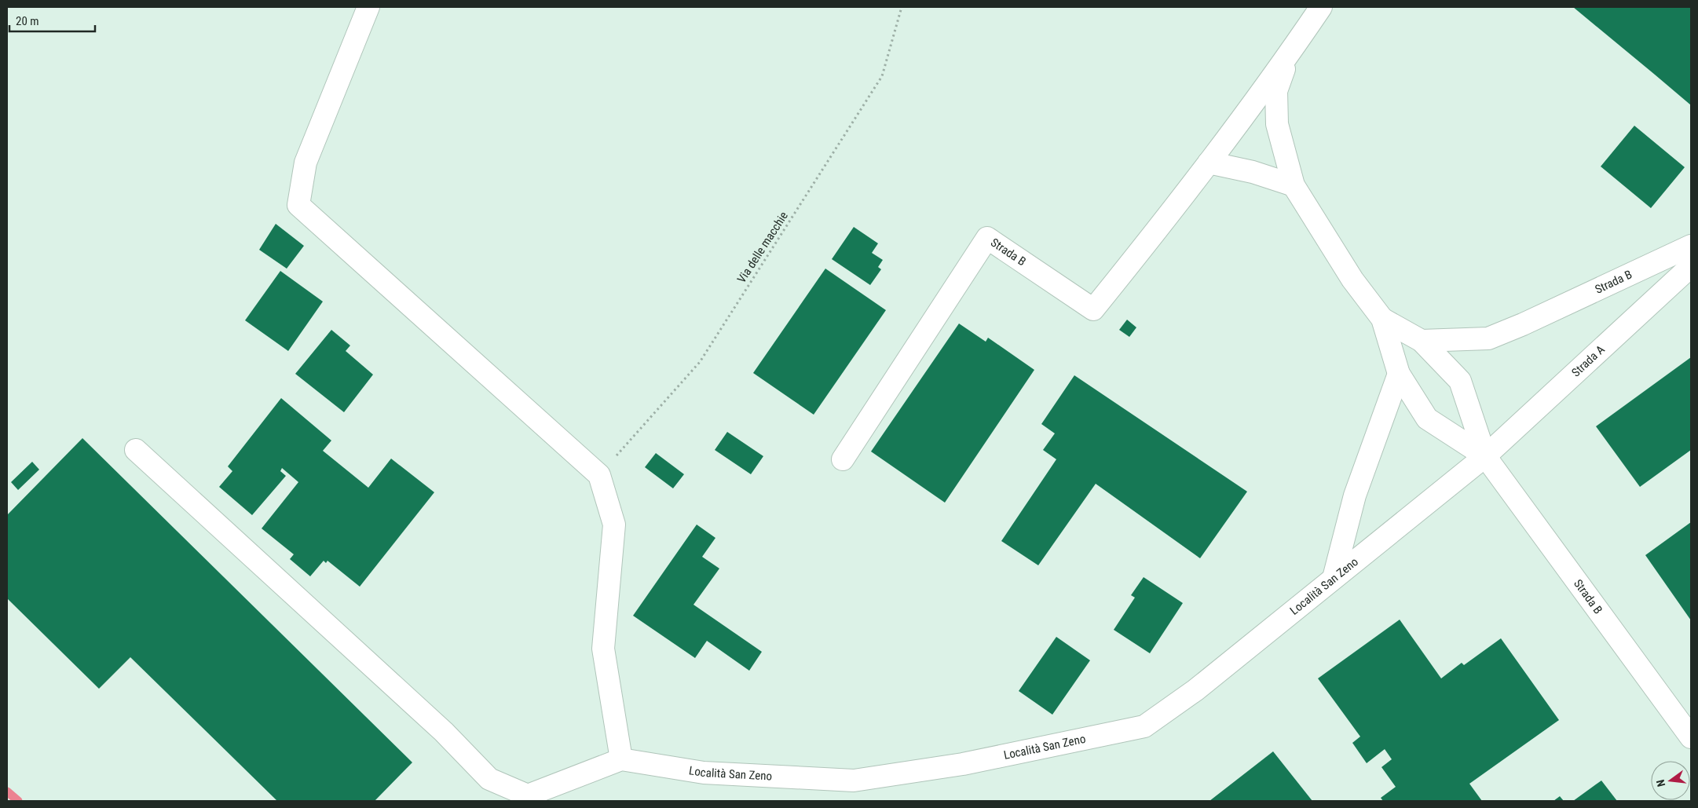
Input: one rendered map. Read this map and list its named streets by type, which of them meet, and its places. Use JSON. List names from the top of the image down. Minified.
{"streets":{"street":["Strada B","Strada A","Località San Zeno"],"path":["Via delle macchie"]},"crossings":[["Strada B","Strada A"],["Strada B","Località San Zeno"],["Strada A","Località San Zeno"]],"scale_bar":"20 m","north":"left"}
